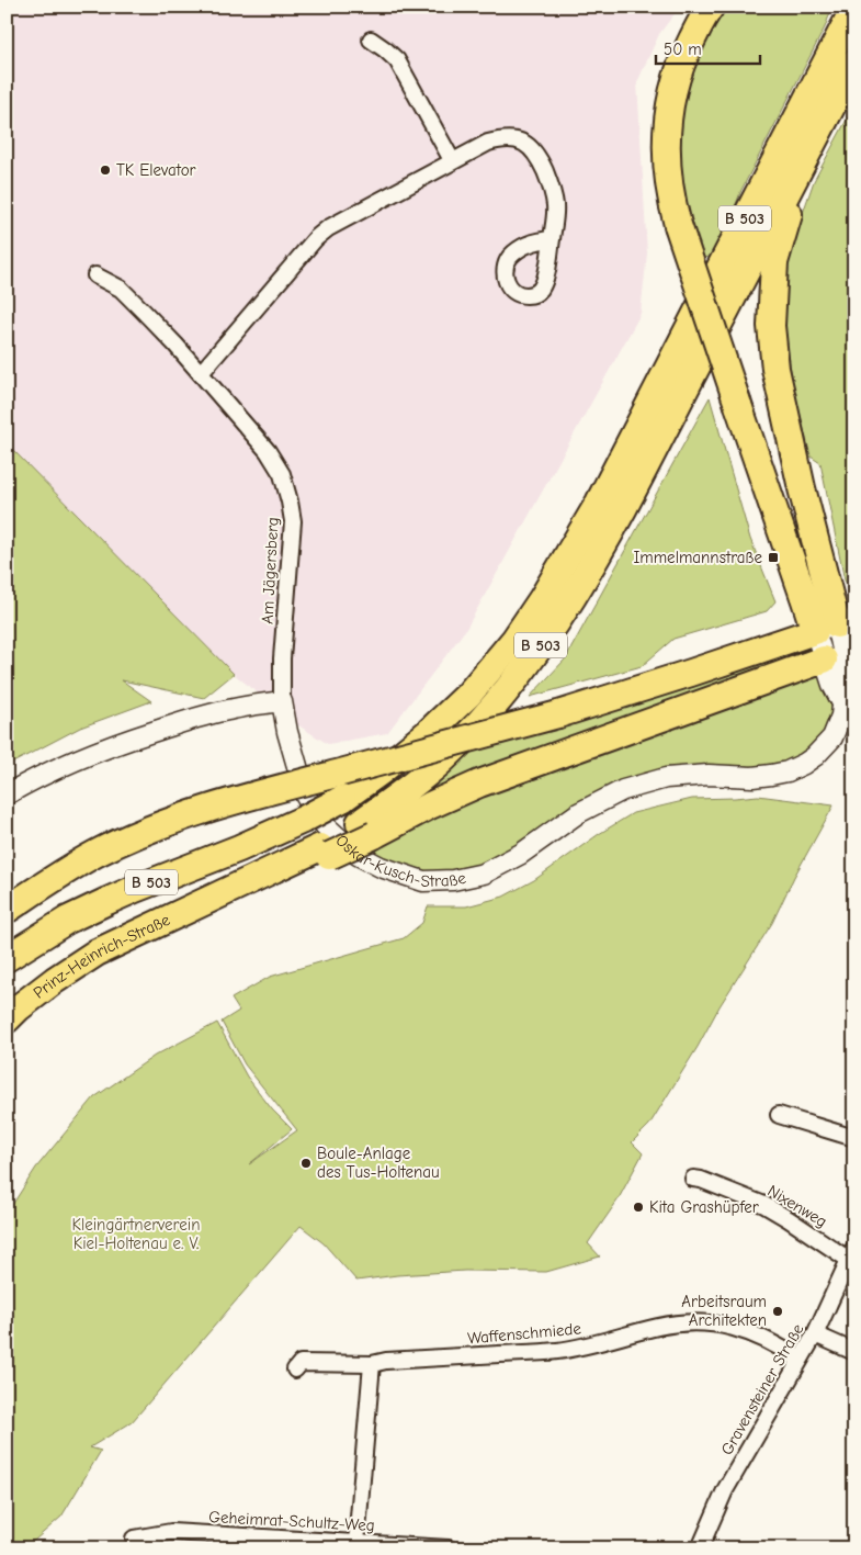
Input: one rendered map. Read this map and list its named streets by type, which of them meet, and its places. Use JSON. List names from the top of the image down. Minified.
{"streets":{"highway":["B 503","Prinz-Heinrich-Straße"],"street":["Am Jägersberg","Oskar-Kusch-Straße","Nixenweg","Waffenschmiede","Gravensteiner Straße","Geheimrat-Schultz-Weg"]},"crossings":[["B 503","Prinz-Heinrich-Straße"],["Am Jägersberg","Oskar-Kusch-Straße"],["Nixenweg","Gravensteiner Straße"],["Waffenschmiede","Gravensteiner Straße"]],"parks":["Kleingärtnerverein Kiel-Holtenau e. V."],"places":{"other":["TK Elevator","Boule-Anlage des Tus-Holtenau","Kita Grashüpfer","Arbeitsraum Architekten"],"transit":["Immelmannstraße"]},"scale_bar":"50 m"}
